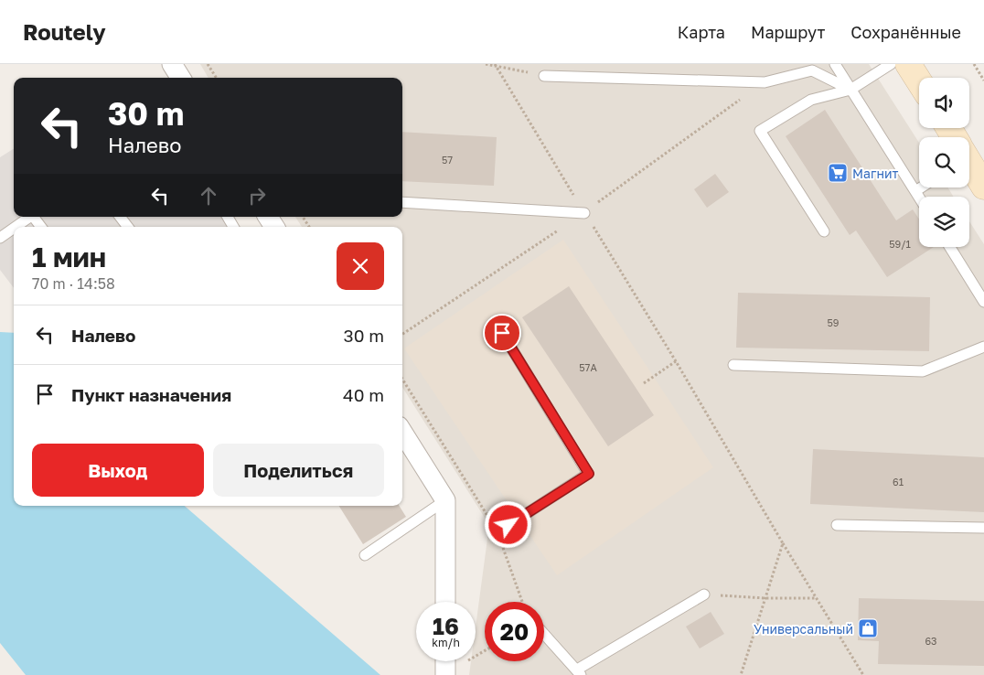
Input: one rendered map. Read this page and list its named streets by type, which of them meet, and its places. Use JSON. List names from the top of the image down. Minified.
{"places":{"supermarket":["Магнит"],"shop":["Универсальный"]},"house_numbers":["57","59/1","59","57А","61","63"],"page":{"header":"Routely","nav":["Карта","Маршрут","Сохранённые"],"turn":["30 m","Налево"],"heading":["1 мин","70 m · 14:58"],"list":[{"name":"Налево","value":"30 m"},{"name":"Пункт назначения","value":"40 m"}],"buttons":["Выход","Поделиться"],"speed":"16 km/h","limit":"20"}}
